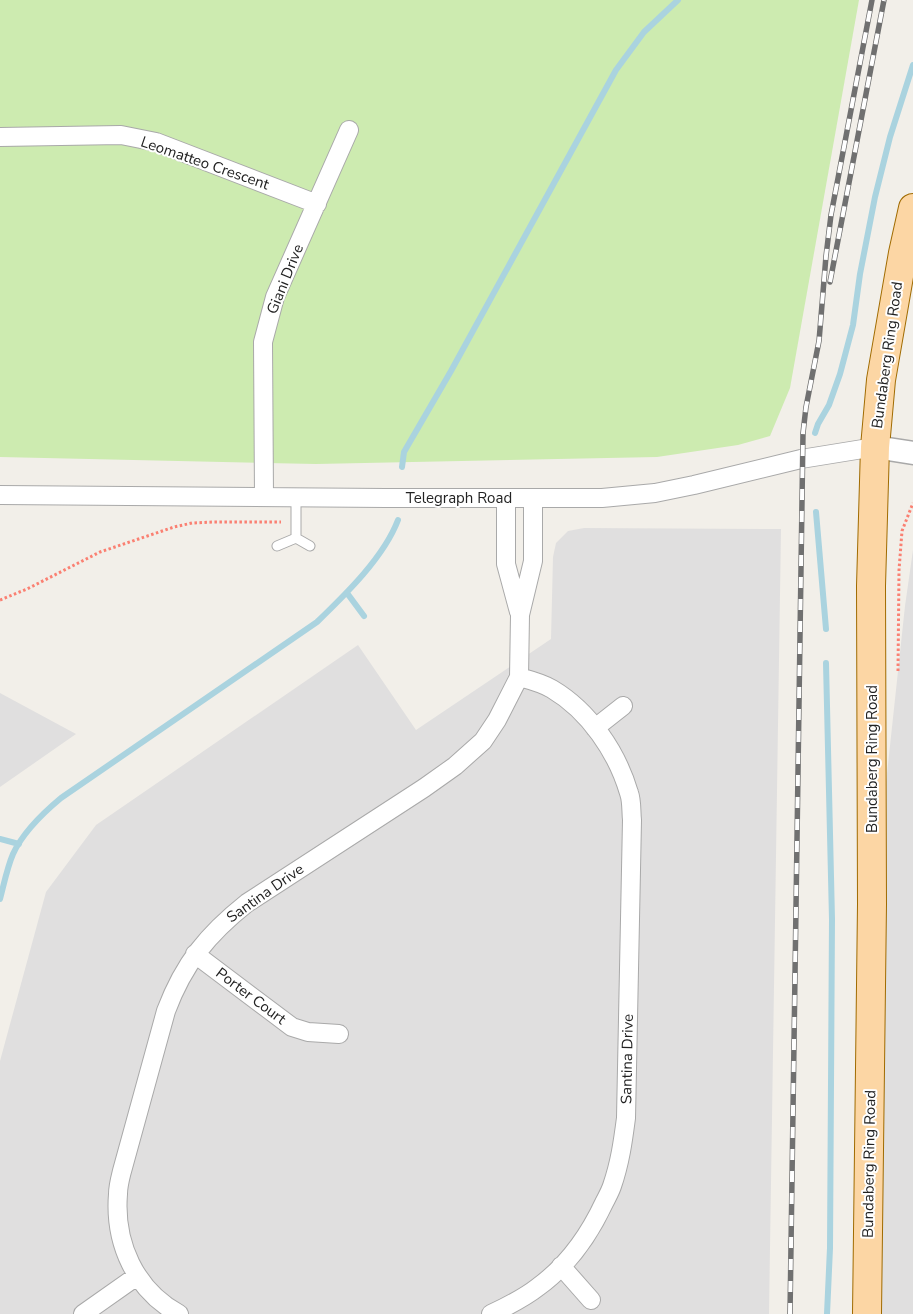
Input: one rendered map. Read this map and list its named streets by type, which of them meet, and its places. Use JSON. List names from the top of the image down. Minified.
{"streets":{"main road":["Bundaberg Ring Road"],"street":["Leomatteo Crescent","Giani Drive","Telegraph Road","Santina Drive","Porter Court"]},"crossings":[["Leomatteo Crescent","Giani Drive"],["Giani Drive","Telegraph Road"],["Bundaberg Ring Road","Telegraph Road"],["Telegraph Road","Santina Drive"],["Santina Drive","Porter Court"]]}
